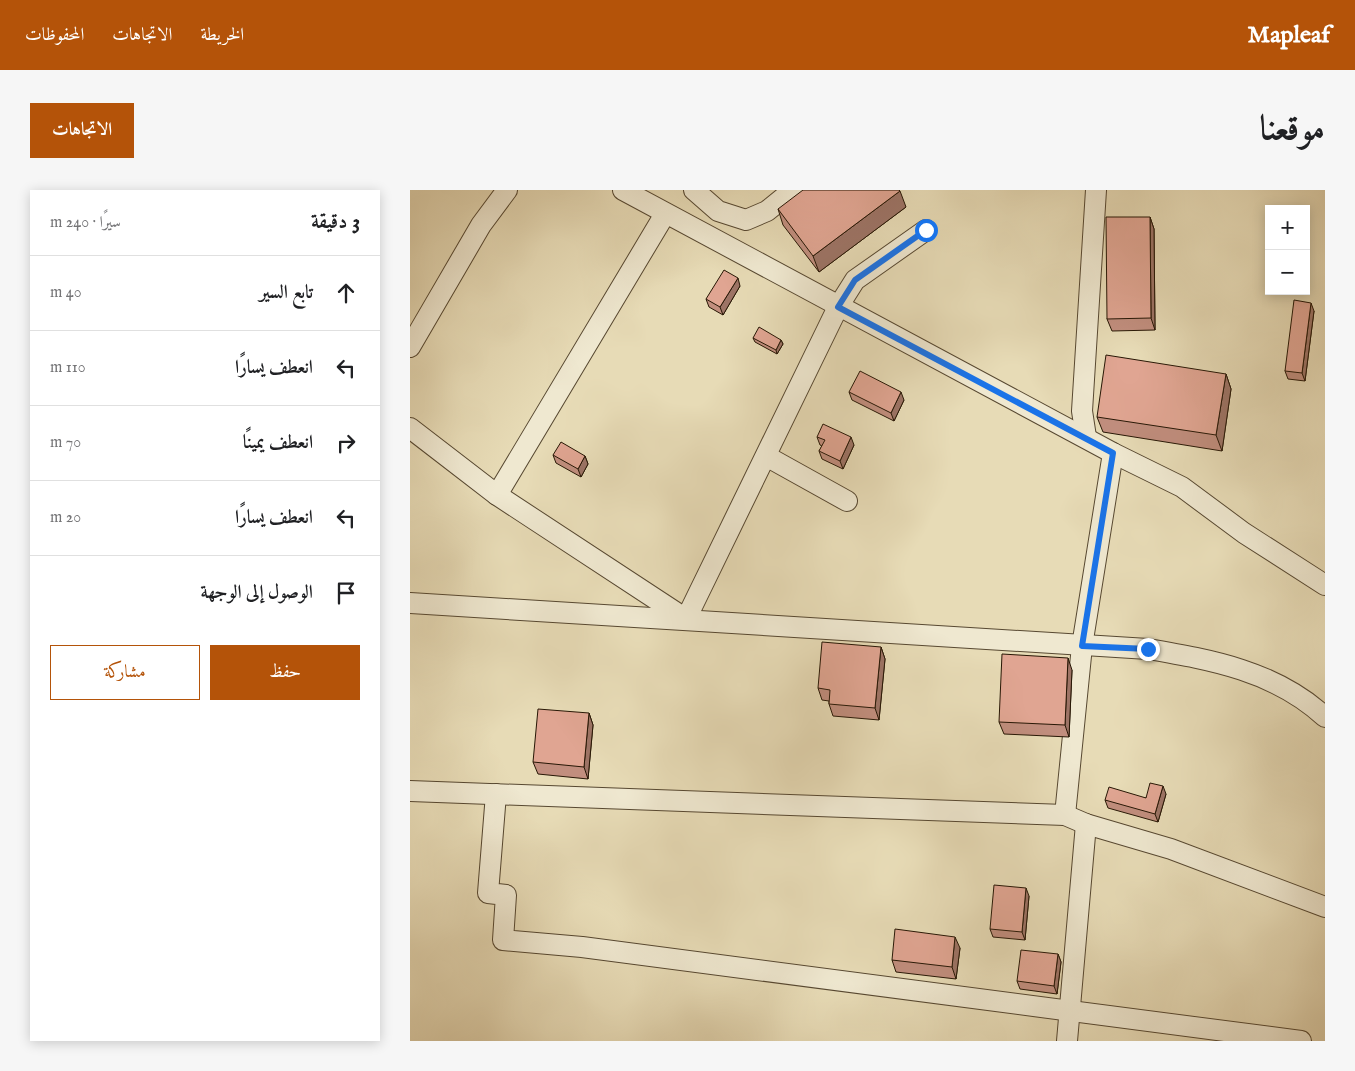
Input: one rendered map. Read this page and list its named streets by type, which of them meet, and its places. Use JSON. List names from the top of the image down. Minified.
{"page":{"header":"Mapleaf","nav":["الخريطة","الاتجاهات","المحفوظات"],"title":"موقعنا","buttons":["الاتجاهات",["حفظ","مشاركة"]],"heading":["3 دقيقة","سيرًا · 240 m"],"map_buttons":["+","−"],"list":[["تابع السير","40 m"],["انعطف يسارًا","110 m"],["انعطف يمينًا","70 m"],["انعطف يسارًا","20 m"],"الوصول إلى الوجهة"]}}
